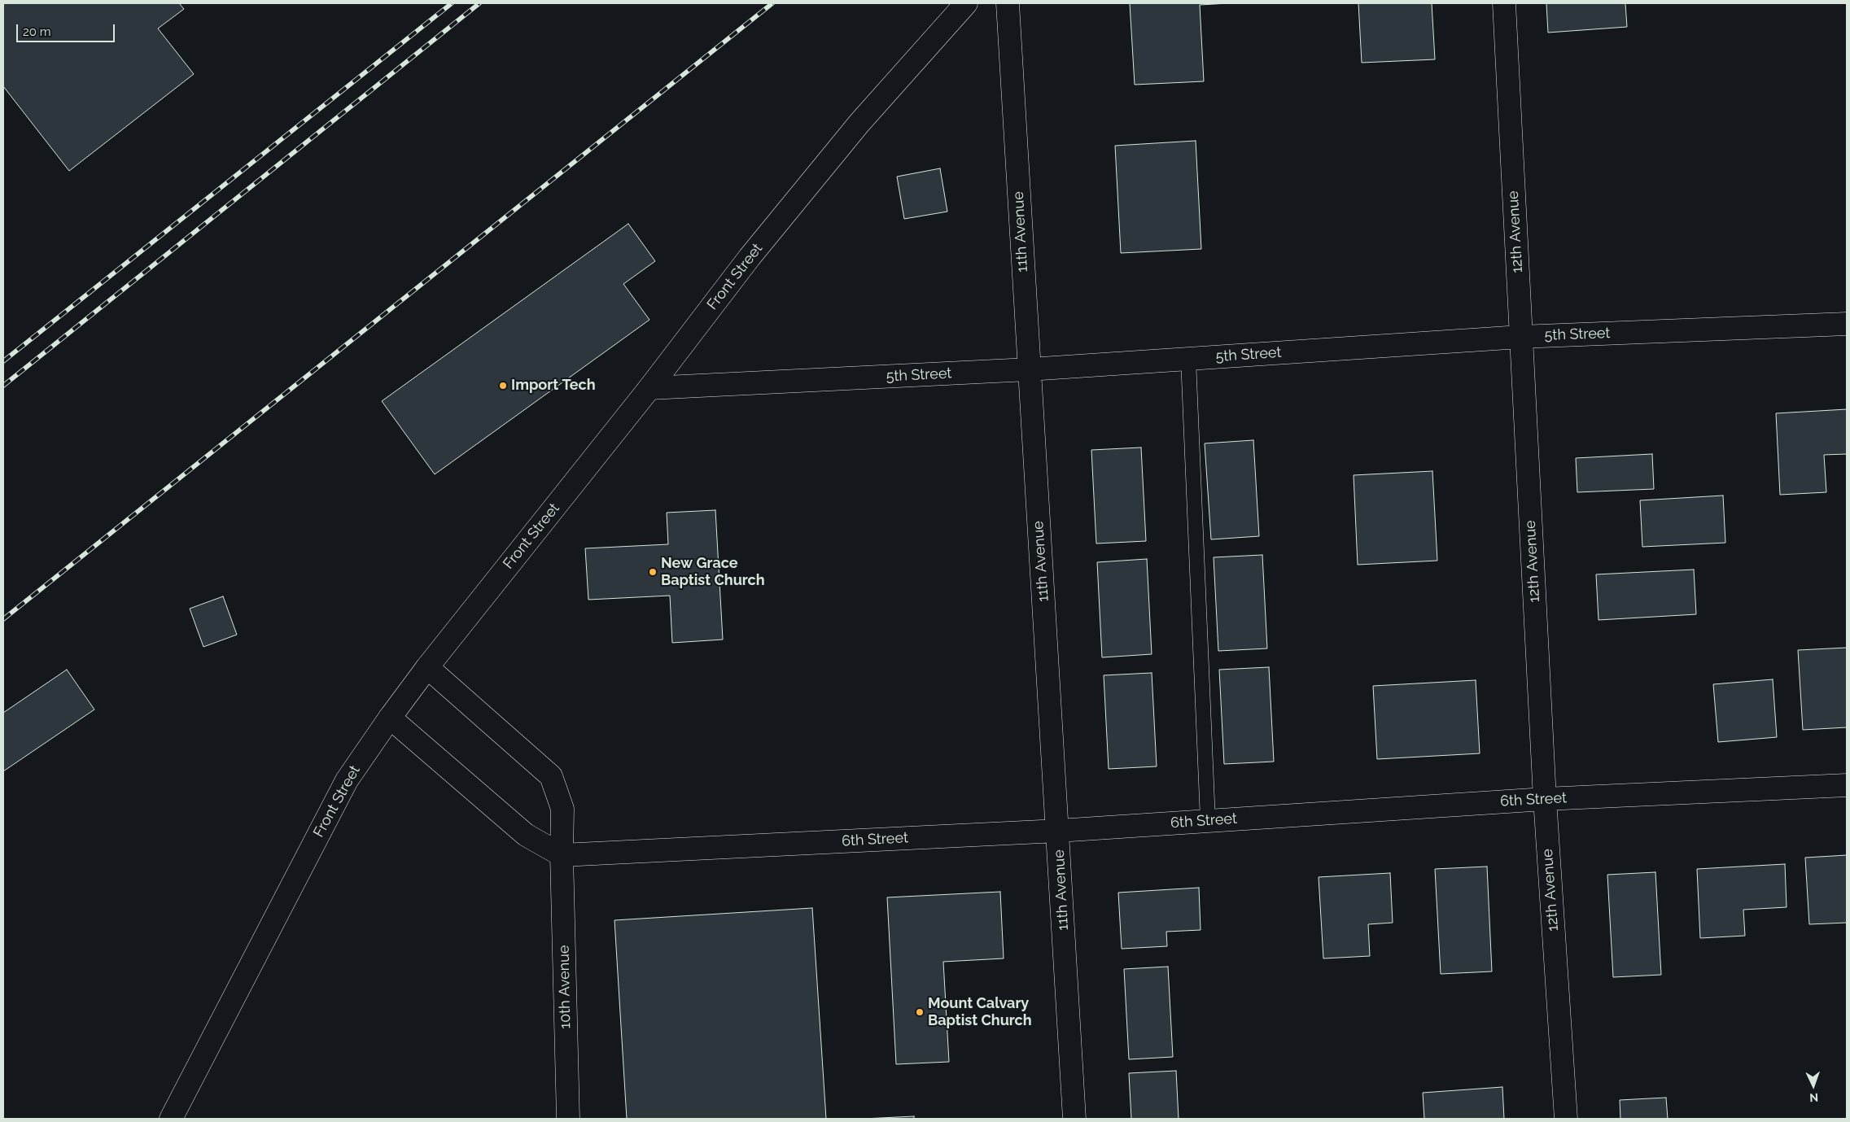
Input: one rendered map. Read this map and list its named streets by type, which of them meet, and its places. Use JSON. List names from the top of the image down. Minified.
{"streets":{"street":["11th Avenue","12th Avenue","Front Street","5th Street","6th Street","10th Avenue"]},"crossings":[["11th Avenue","5th Street"],["11th Avenue","6th Street"],["12th Avenue","5th Street"],["12th Avenue","6th Street"],["Front Street","5th Street"],["Front Street","10th Avenue"],["6th Street","10th Avenue"]],"places":["Import Tech","New Grace Baptist Church","Mount Calvary Baptist Church"],"scale_bar":"20 m","north":"bottom"}
